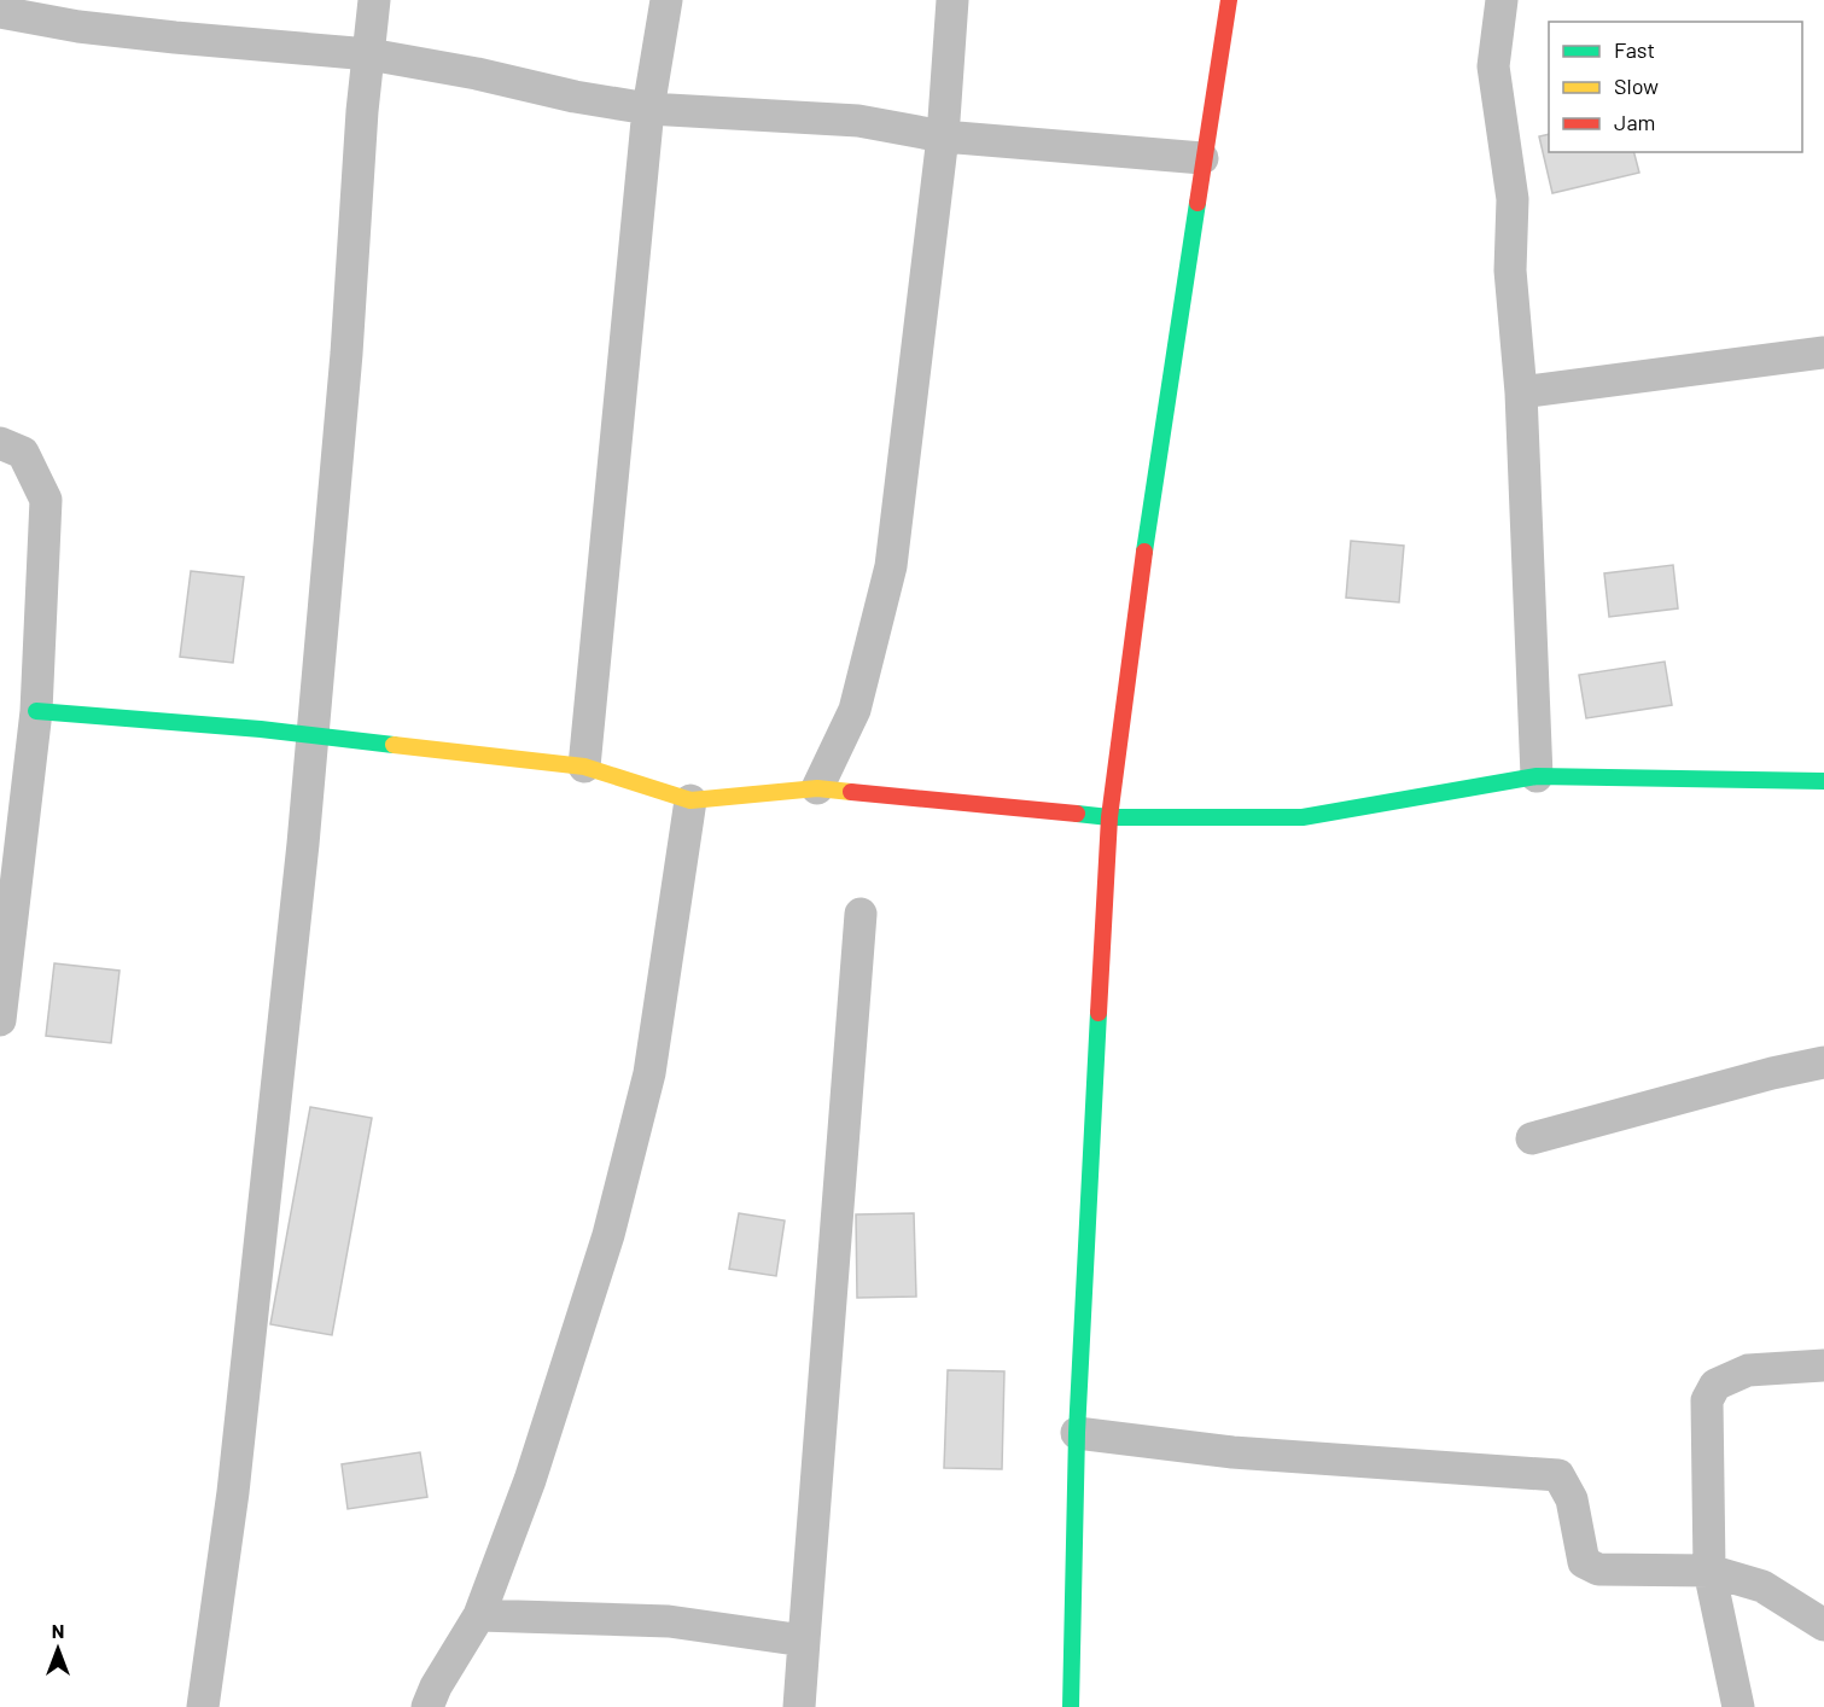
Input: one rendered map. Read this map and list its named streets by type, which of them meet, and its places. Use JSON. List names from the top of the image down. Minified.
{"legend":["Fast","Slow","Jam"],"north":"top"}
